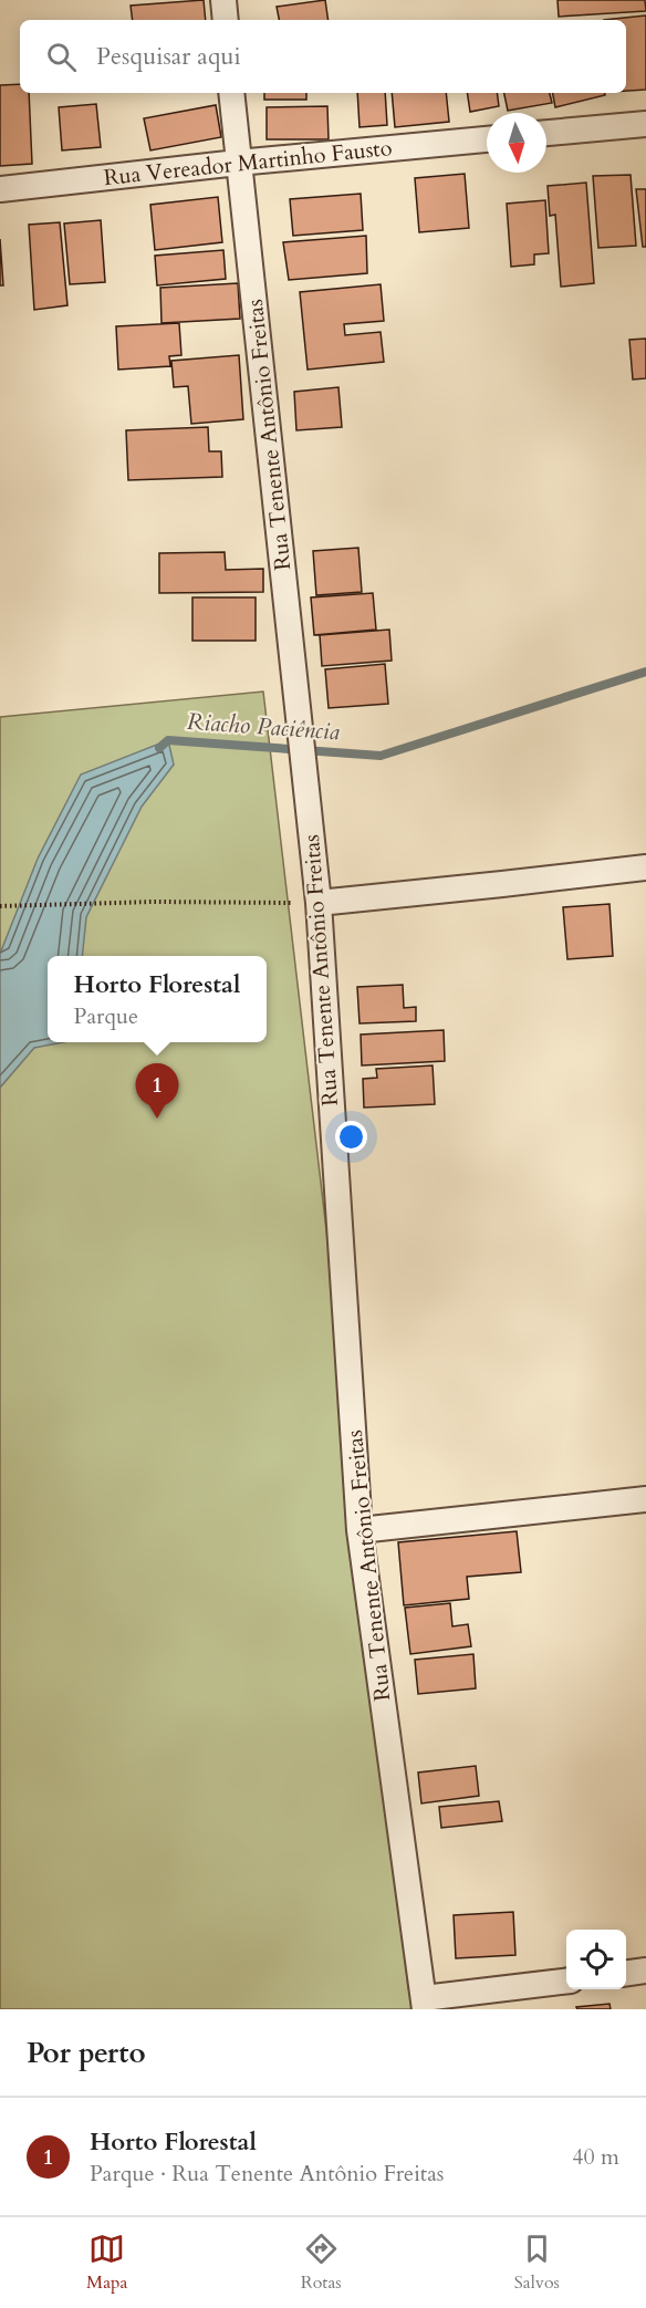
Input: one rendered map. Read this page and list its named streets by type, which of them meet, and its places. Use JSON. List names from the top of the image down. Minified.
{"streets":{"street":["Rua Vereador Martinho Fausto","Rua Tenente Antônio Freitas"]},"crossings":[["Rua Vereador Martinho Fausto","Rua Tenente Antônio Freitas"]],"water":["Riacho Paciência"],"north":"bottom","page":{"search":"Pesquisar aqui","popup":["Horto Florestal","Parque"],"pins":"1","heading":"Por perto","list":[{"mark":"1","name":"Horto Florestal","note":"Parque · Rua Tenente Antônio Freitas","value":"40 m"}],"nav":["Mapa","Rotas","Salvos"]}}
